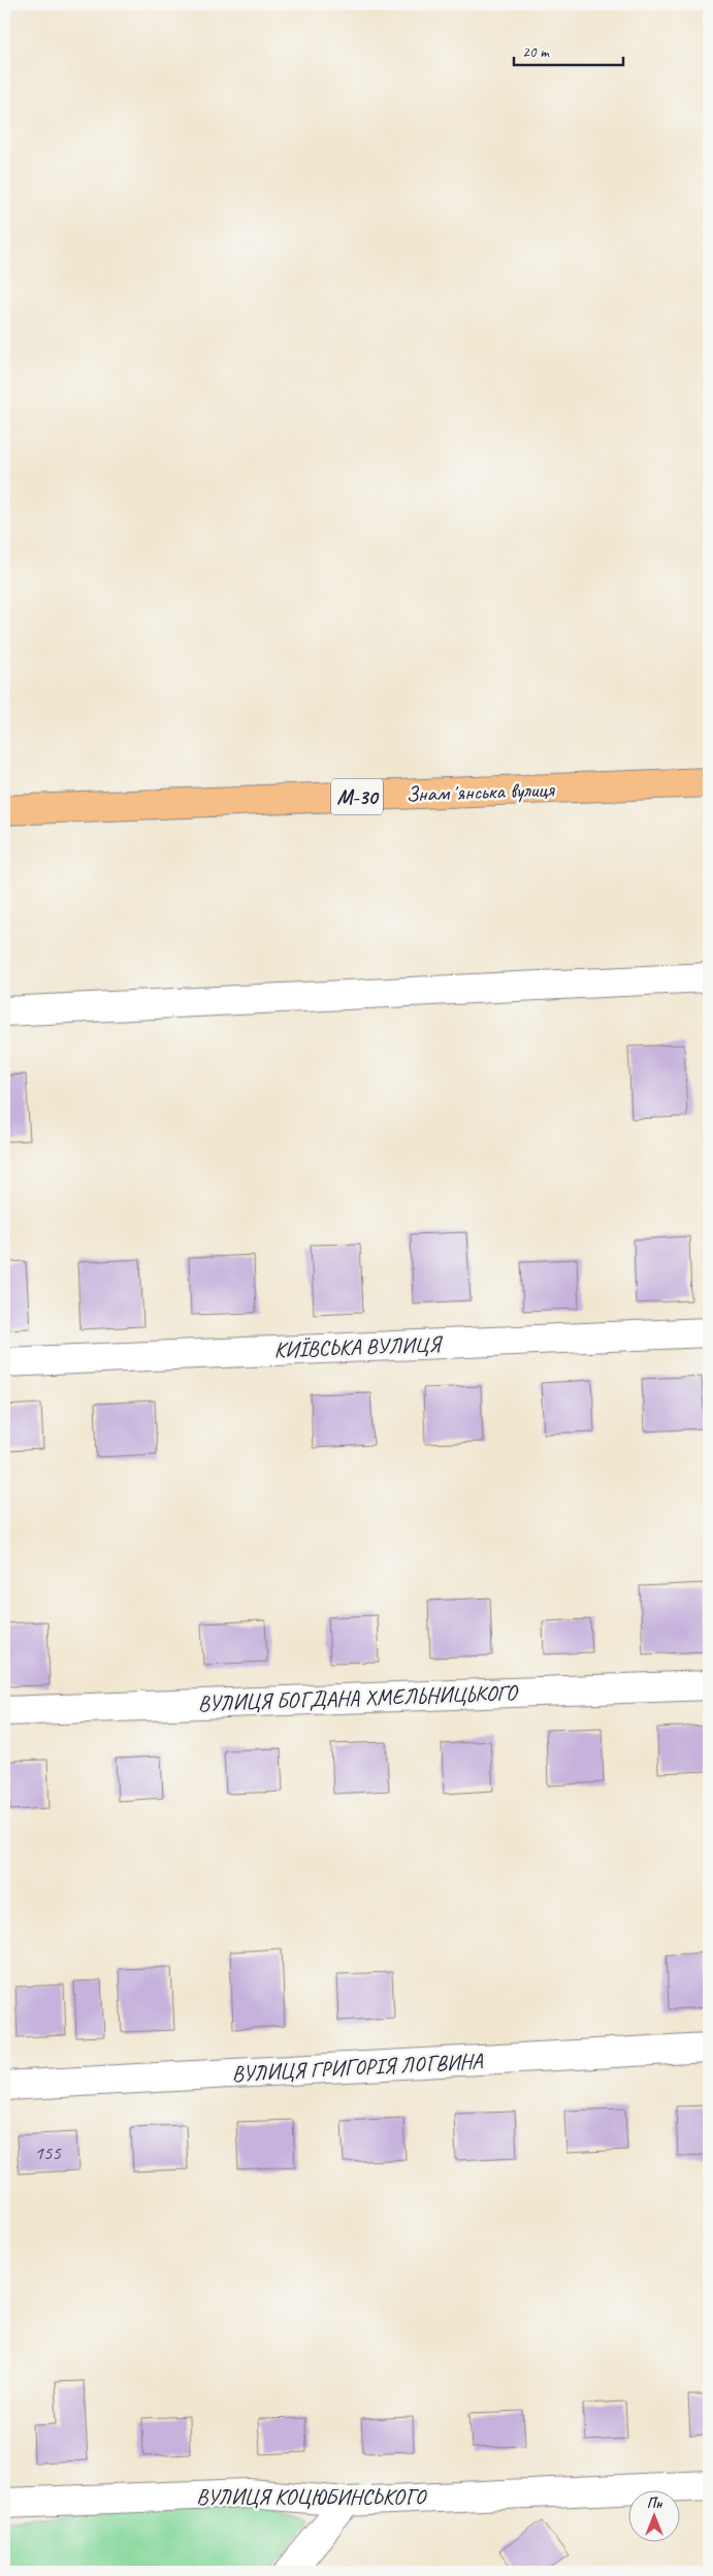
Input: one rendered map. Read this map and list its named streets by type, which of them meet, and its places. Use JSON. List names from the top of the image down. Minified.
{"streets":{"highway":["Знамʼянська вулиця","М-30"],"street":["КИЇВСЬКА ВУЛИЦЯ","ВУЛИЦЯ БОГДАНА ХМЕЛЬНИЦЬКОГО","ВУЛИЦЯ ГРИГОРІЯ ЛОГВИНА","ВУЛИЦЯ КОЦЮБИНСЬКОГО"]},"house_numbers":["155"],"scale_bar":"20 m","north":"top"}
